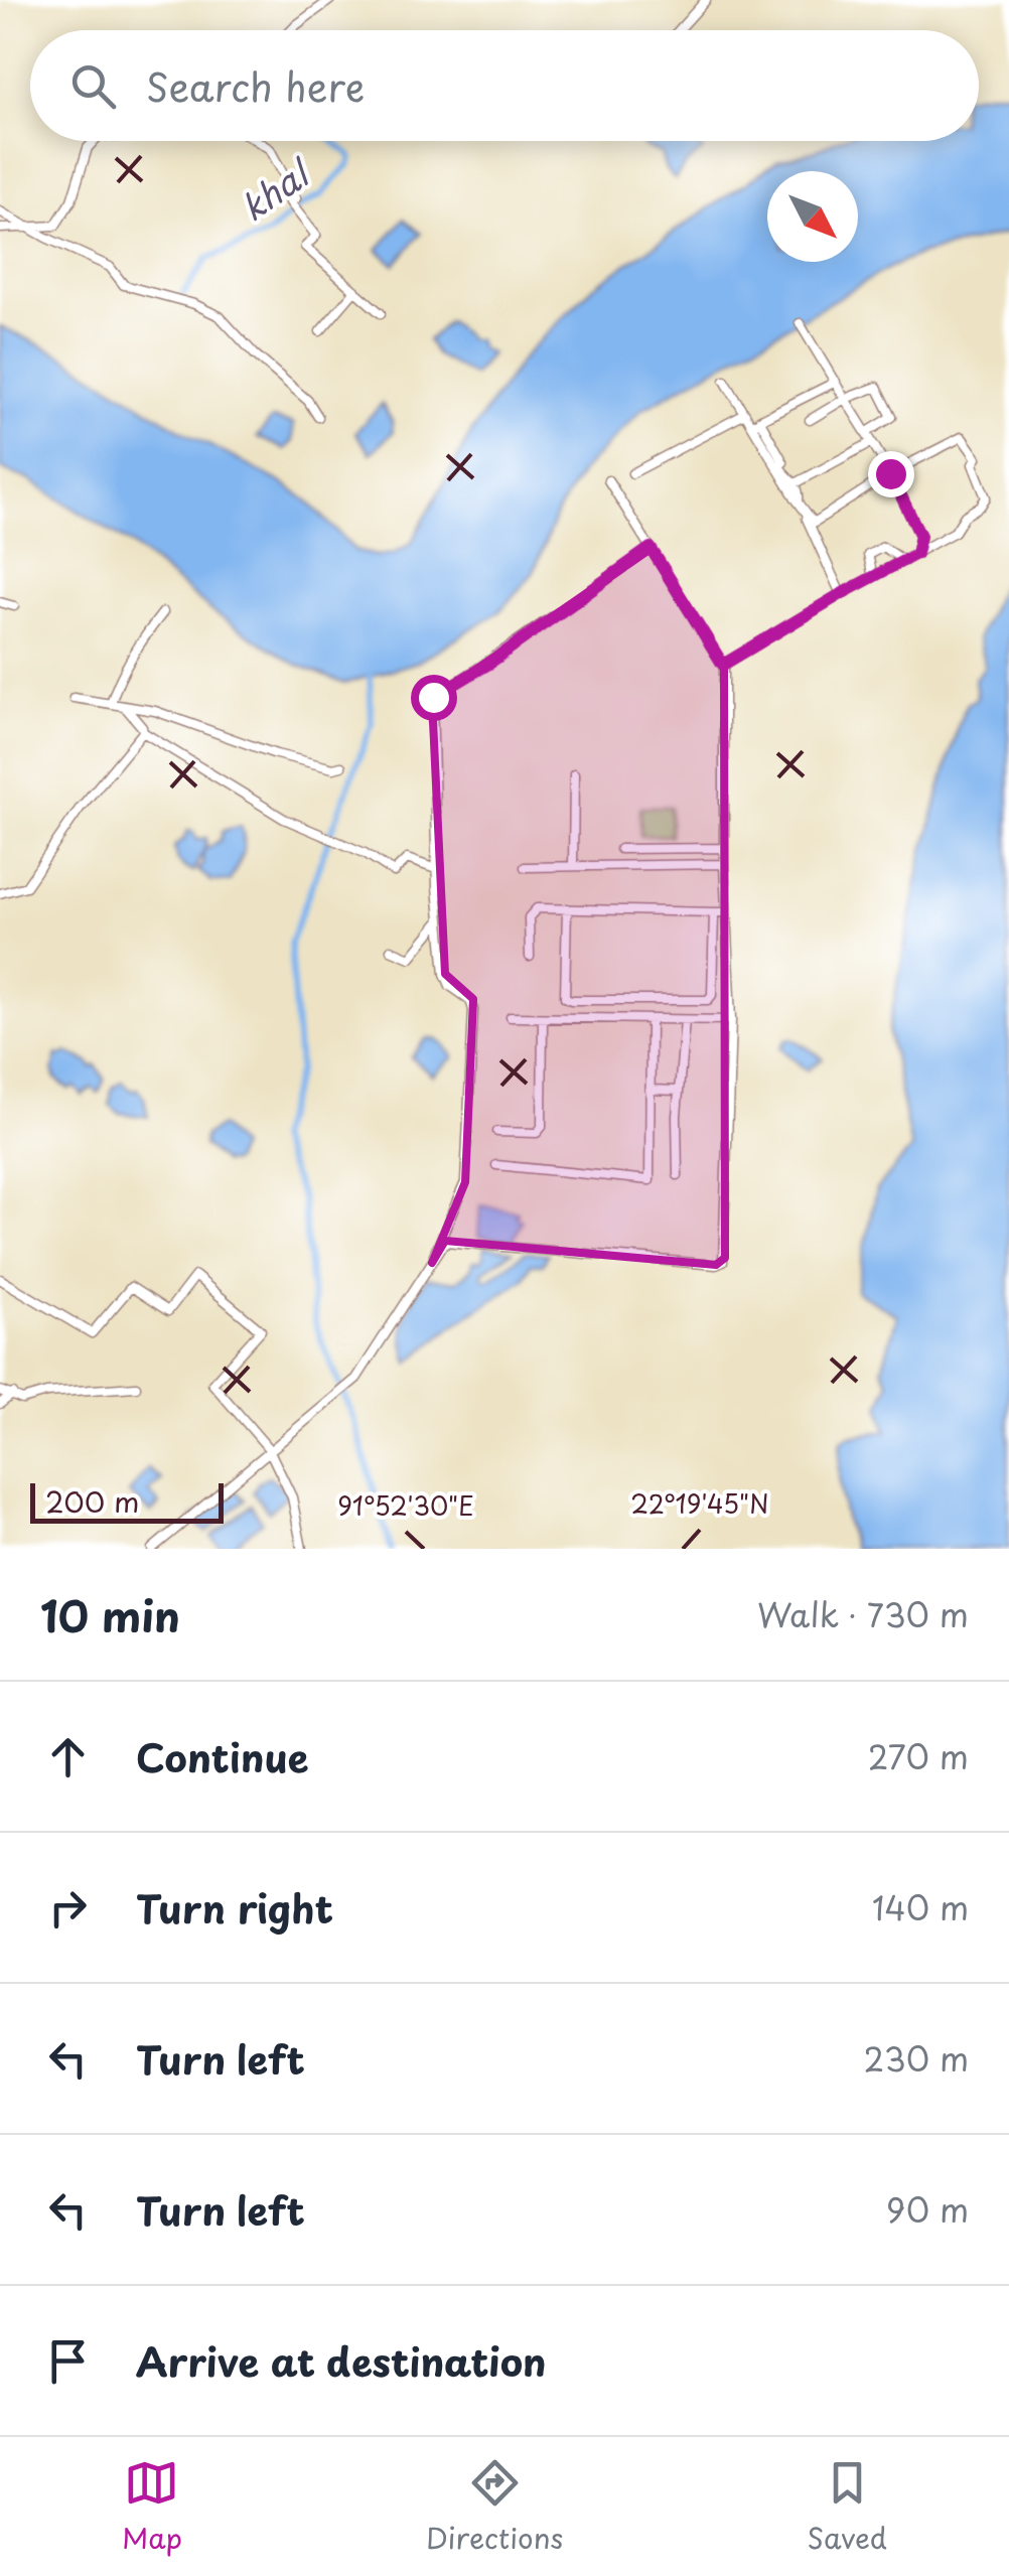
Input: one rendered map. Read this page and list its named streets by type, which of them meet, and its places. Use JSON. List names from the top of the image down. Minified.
{"water":["khal"],"scale_bar":"200 m","north":"bottom right","page":{"search":"Search here","scale":"200 m","heading":["10 min","Walk · 730 m"],"list":[["Continue","270 m"],["Turn right","140 m"],["Turn left","230 m"],["Turn left","90 m"],"Arrive at destination"],"nav":["Map","Directions","Saved"]},"coordinates":["22°19'45\"N","91°52'30\"E"]}
